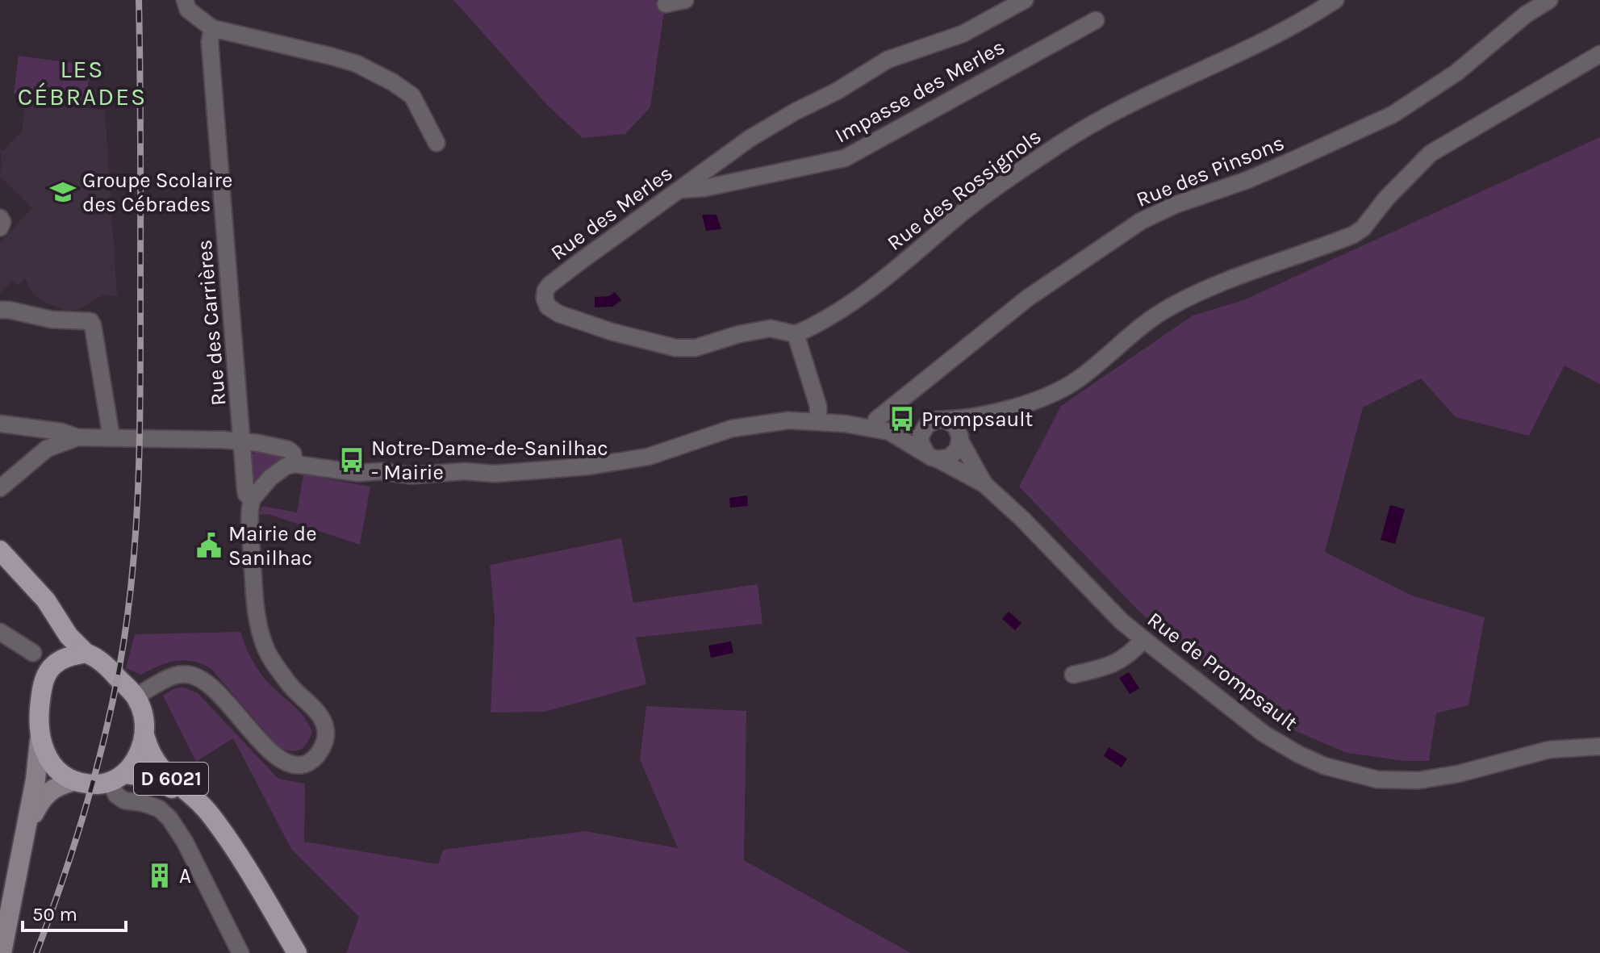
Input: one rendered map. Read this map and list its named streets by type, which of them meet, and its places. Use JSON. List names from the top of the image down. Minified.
{"streets":{"main road":["D 6021"],"street":["Impasse des Merles","Rue des Pinsons","Rue des Rossignols","Rue des Merles","Rue des Carrières","Rue de Prompsault"]},"crossings":[["Impasse des Merles","Rue des Merles"],["Rue des Pinsons","Rue de Prompsault"],["Rue des Rossignols","Rue des Merles"],["Rue des Carrières","D 6021"]],"districts":["LES CÉBRADES"],"places":{"school or university":["Groupe Scolaire des Cébrades"],"bus stop":["Prompsault","Notre-Dame-de-Sanilhac - Mairie"],"public building":["Mairie de Sanilhac"],"building":["A"]},"scale_bar":"50 m"}
